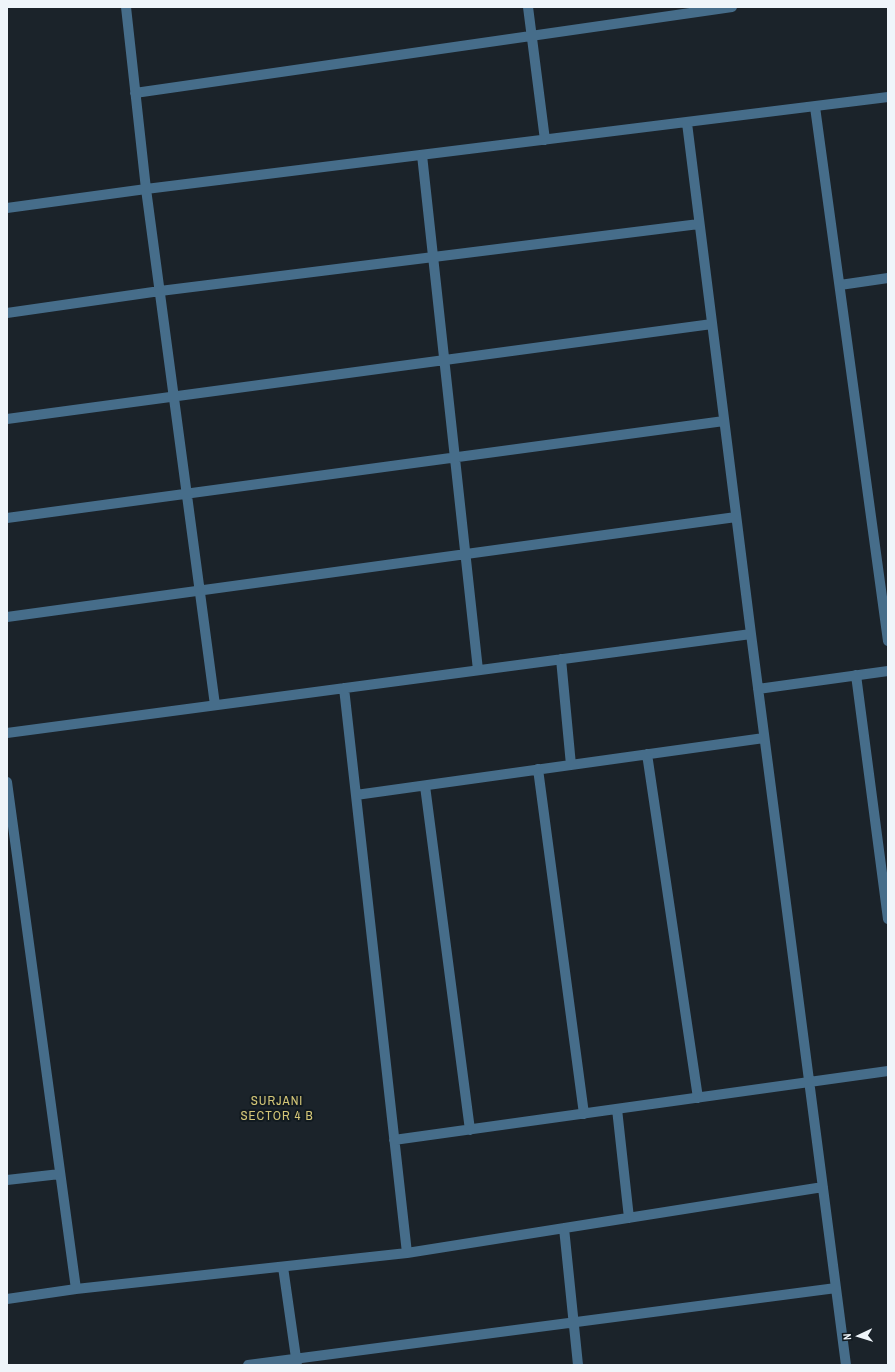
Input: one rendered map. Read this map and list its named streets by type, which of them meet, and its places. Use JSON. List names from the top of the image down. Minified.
{"districts":["SURJANI SECTOR 4 B"],"north":"left"}
